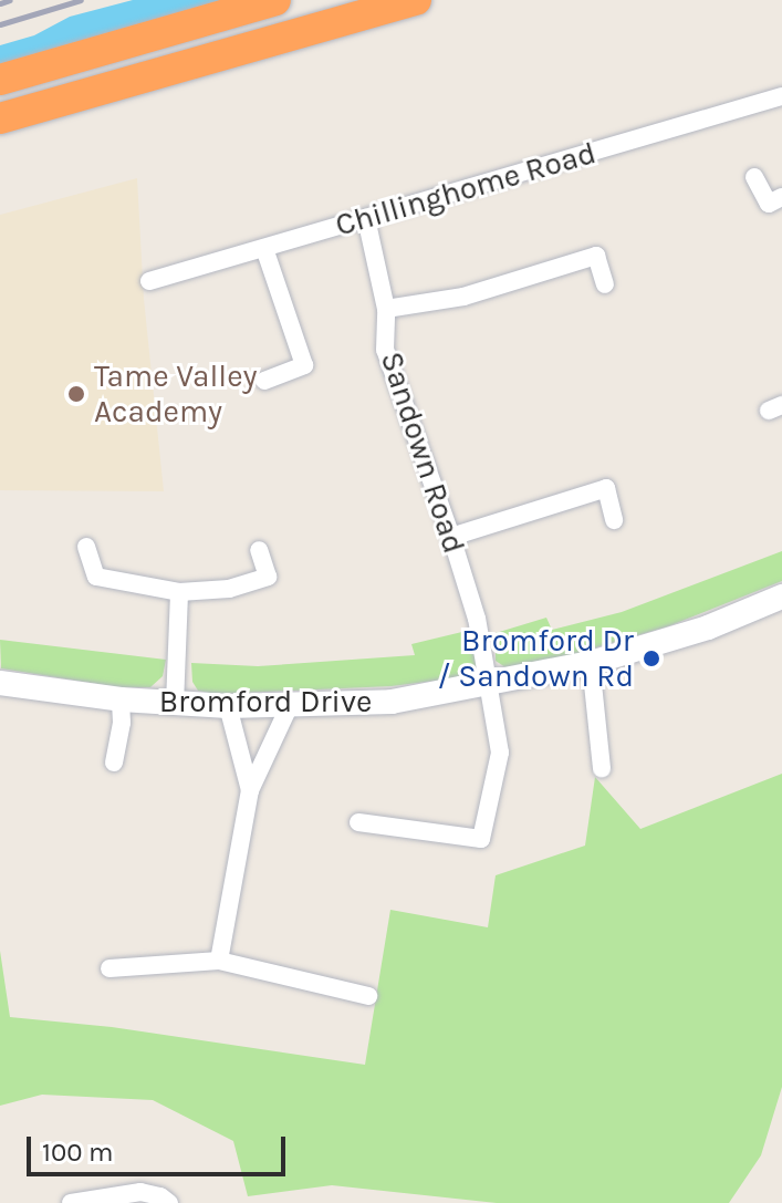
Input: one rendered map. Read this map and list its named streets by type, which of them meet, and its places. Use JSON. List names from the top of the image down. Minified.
{"streets":{"street":["Chillinghome Road","Sandown Road","Bromford Drive"]},"crossings":[["Chillinghome Road","Sandown Road"],["Sandown Road","Bromford Drive"]],"places":["Tame Valley Academy","Bromford Dr / Sandown Rd"],"scale_bar":"100 m"}
